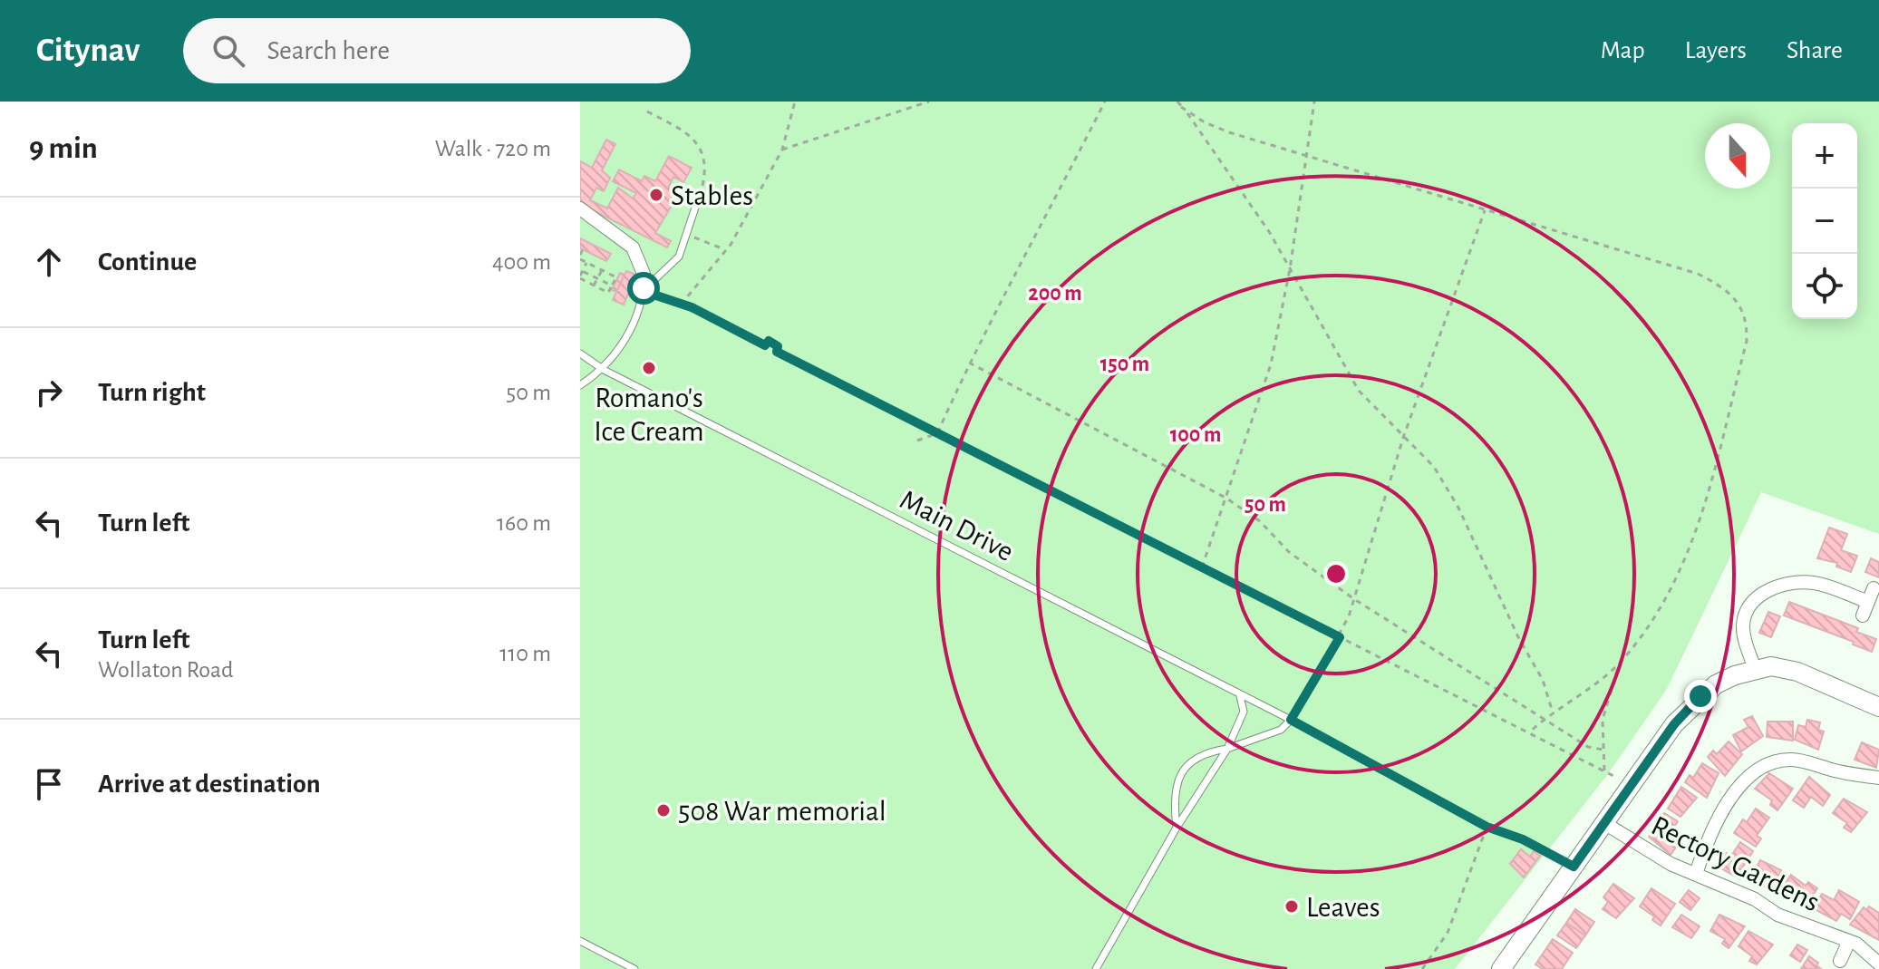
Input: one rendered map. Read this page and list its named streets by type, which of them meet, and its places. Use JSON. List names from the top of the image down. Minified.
{"streets":{"street":["Rectory Gardens"],"lane":["Main Drive"]},"places":["Stables","Romano's Ice Cream","508 War memorial","Leaves"],"north":"bottom","page":{"header":"Citynav","search":"Search here","nav":["Map","Layers","Share"],"heading":["9 min","Walk · 720 m"],"map_buttons":["+","−"],"list":[["Continue","400 m"],["Turn right","50 m"],["Turn left","160 m"],["Turn left","Wollaton Road","110 m"],"Arrive at destination"]},"rings":["200 m","150 m","100 m","50 m"]}
